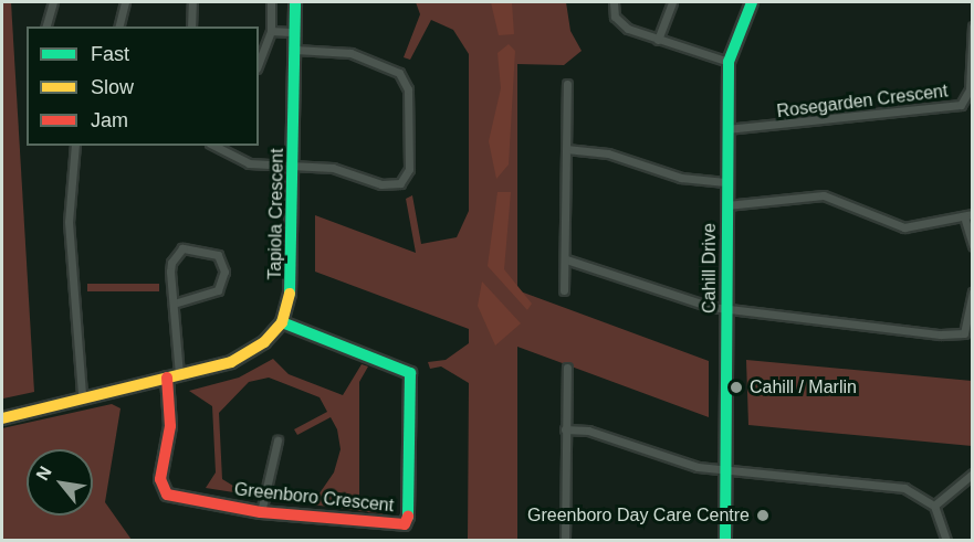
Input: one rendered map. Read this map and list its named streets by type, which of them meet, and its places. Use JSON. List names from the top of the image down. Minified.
{"streets":{"street":["Rosegarden Crescent","Tapiola Crescent","Cahill Drive","Greenboro Crescent"]},"crossings":[["Rosegarden Crescent","Cahill Drive"],["Tapiola Crescent","Greenboro Crescent"]],"places":["Cahill / Marlin","Greenboro Day Care Centre"],"legend":["Fast","Slow","Jam"],"north":"top left"}
